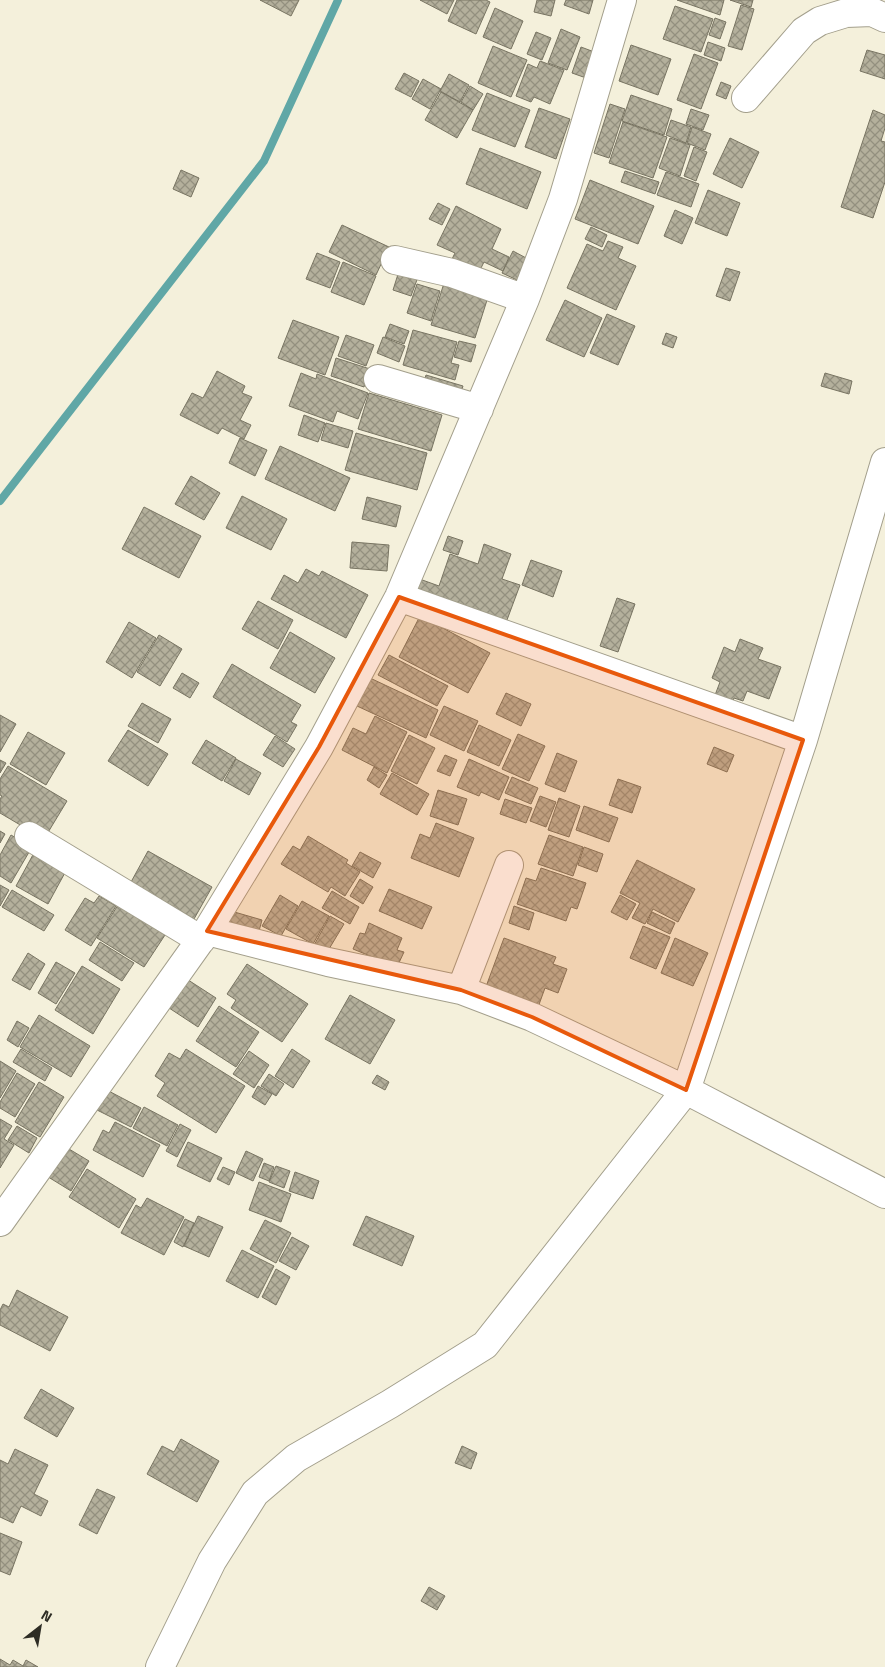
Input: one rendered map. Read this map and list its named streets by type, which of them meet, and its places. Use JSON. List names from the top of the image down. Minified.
{"north":"top right"}
